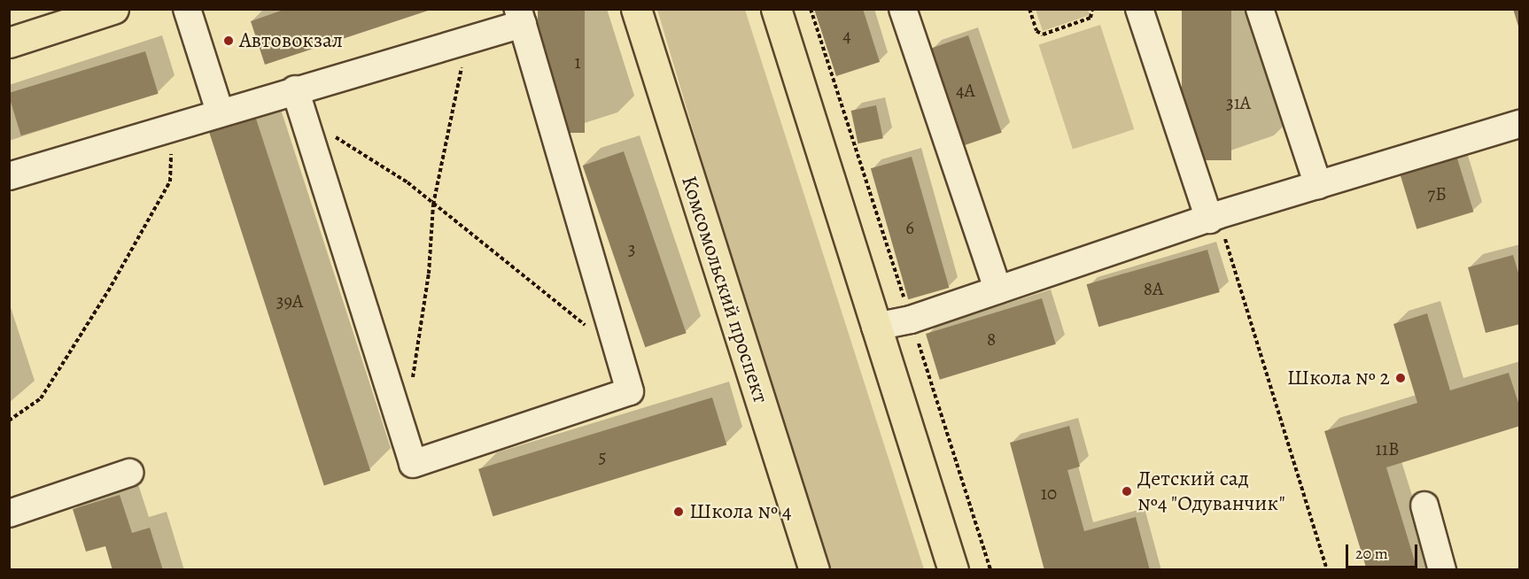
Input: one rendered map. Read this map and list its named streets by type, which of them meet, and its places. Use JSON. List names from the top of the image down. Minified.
{"streets":{"main road":["Комсомольский проспект"]},"places":["Автовокзал","Школа № 2","Детский сад №4 \"Одуванчик\"","Школа № 4"],"house_numbers":["4","1","4А","31А","7Б","6","3","8А","39А","8","11В","5","10"],"scale_bar":"20 m"}
